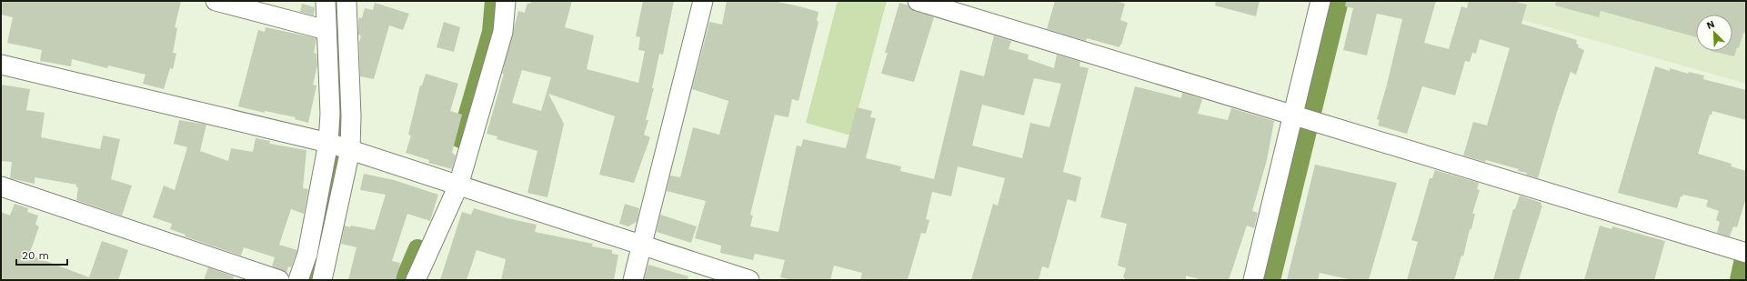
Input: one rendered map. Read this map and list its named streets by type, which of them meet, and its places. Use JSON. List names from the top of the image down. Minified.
{"scale_bar":"20 m","north":"top left"}
